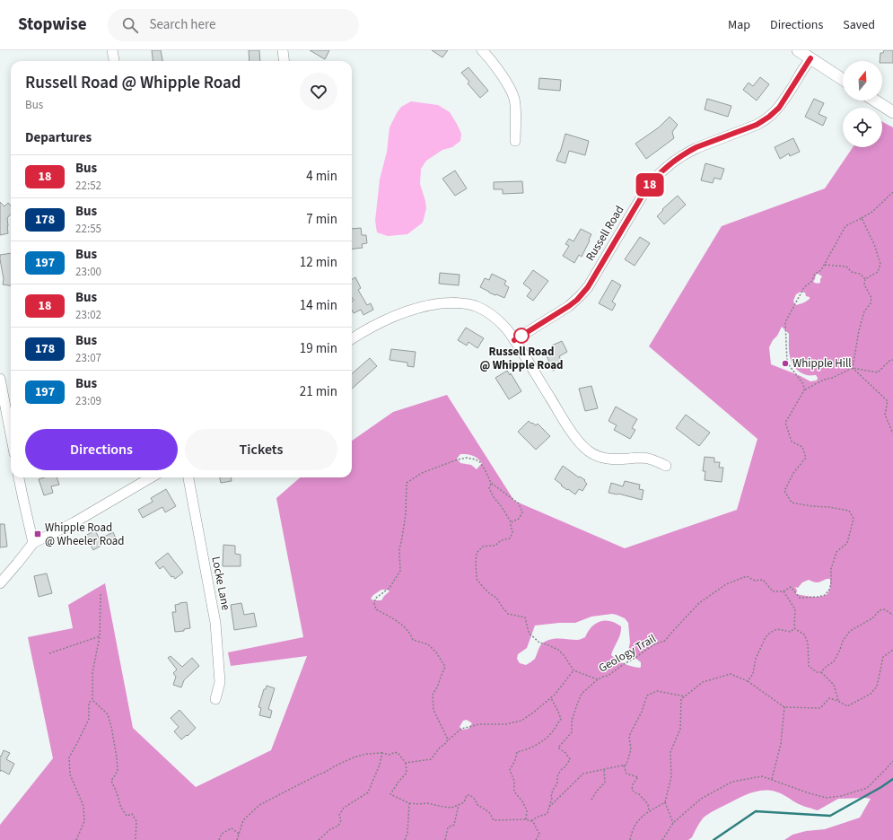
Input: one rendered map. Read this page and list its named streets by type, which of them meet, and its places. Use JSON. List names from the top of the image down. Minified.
{"streets":{"street":["Russell Road","Locke Lane"],"path":["Geology Trail"]},"places":{"other":["Russell Road @ Whipple Road","Whipple Hill"],"transit":["Whipple Road @ Wheeler Road"]},"lines":["bus line 18"],"north":"top","page":{"header":"Stopwise","search":"Search here","nav":["Map","Directions","Saved"],"on_map":"18","heading":[["Russell Road @ Whipple Road","Bus"],"Departures"],"list":[{"mark":"18","name":"Bus","note":"22:52","value":"4 min"},{"mark":"178","name":"Bus","note":"22:55","value":"7 min"},{"mark":"197","name":"Bus","note":"23:00","value":"12 min"},{"mark":"18","name":"Bus","note":"23:02","value":"14 min"},{"mark":"178","name":"Bus","note":"23:07","value":"19 min"},{"mark":"197","name":"Bus","note":"23:09","value":"21 min"}],"buttons":["Directions","Tickets"]}}
